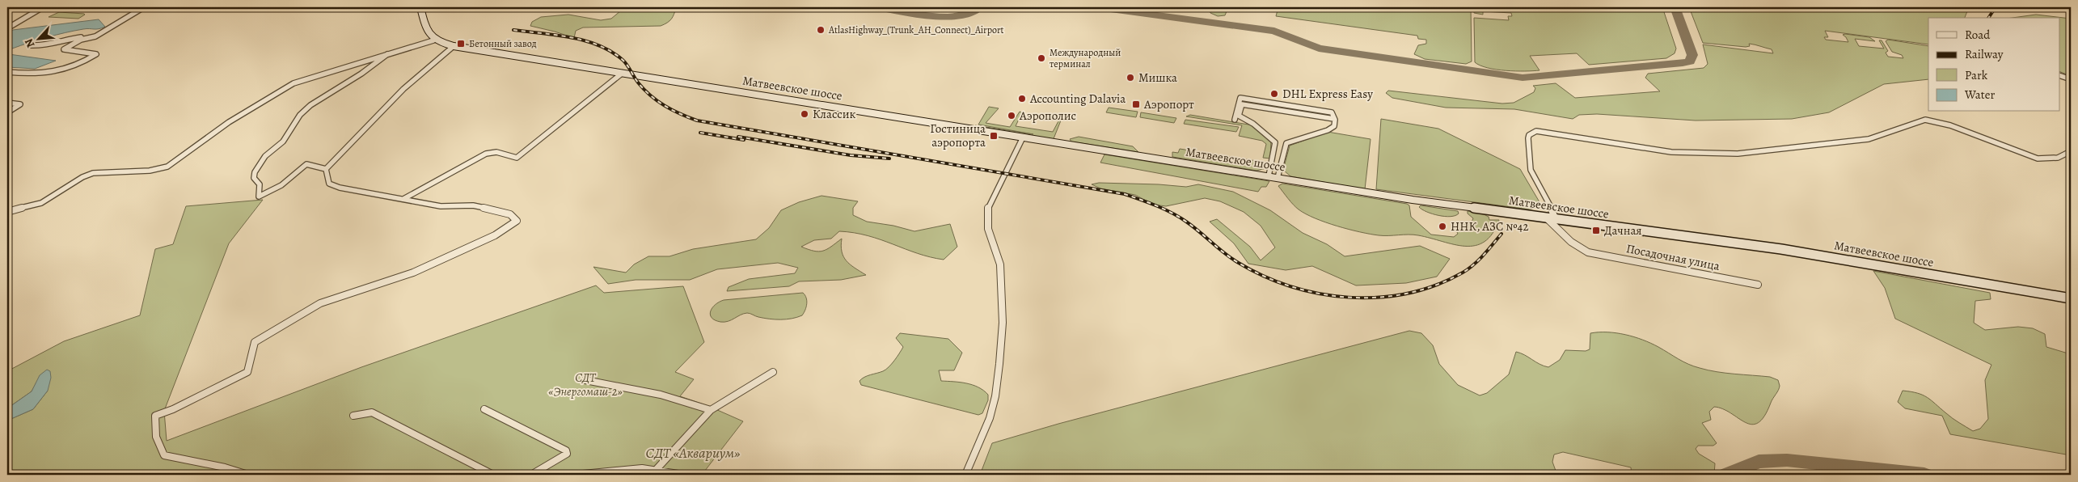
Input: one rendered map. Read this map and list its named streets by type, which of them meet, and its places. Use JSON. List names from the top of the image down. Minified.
{"streets":{"main road":["Матвеевское шоссе"],"street":["Посадочная улица"]},"crossings":[["Матвеевское шоссе","Посадочная улица"]],"parks":["СДТ «Энергомаш-2»","СДТ «Аквариум»"],"places":{"other":["AtlasHighway_(Trunk_AH_Connect)_Airport","Международный терминал","Мишка","DHL Express Easy","Accounting Dalavia","Классик","Аэрополис","ННК, АЗС №42"],"transit":["Бетонный завод","Аэропорт","Гостиница аэропорта","Дачная"]},"legend":["Road","Railway","Park","Water"],"north":"bottom left"}
